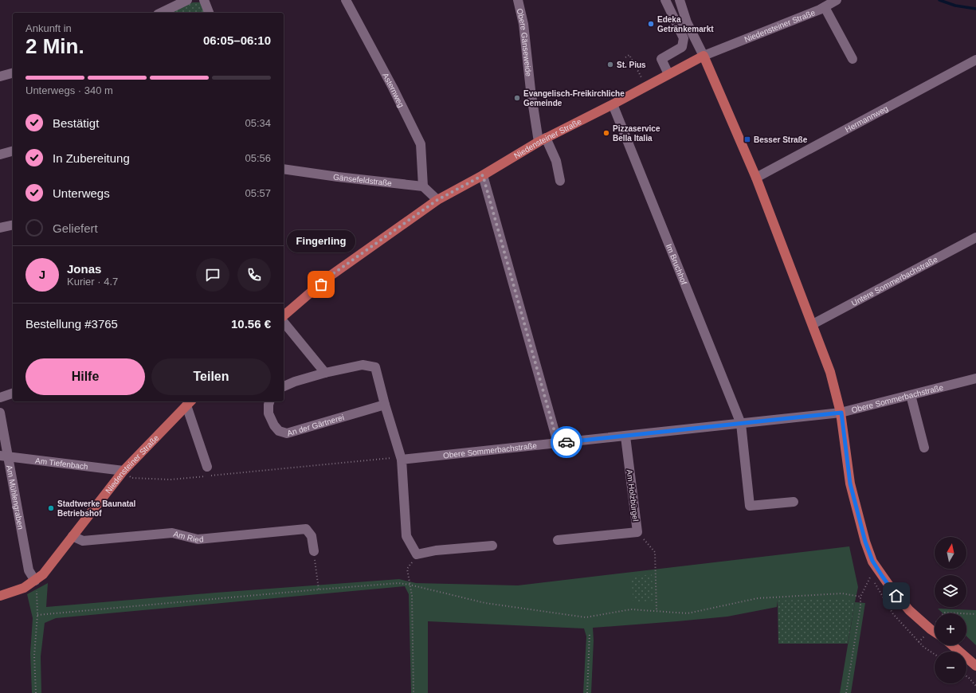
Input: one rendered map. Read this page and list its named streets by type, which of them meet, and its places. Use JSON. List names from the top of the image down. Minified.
{"streets":{"main road":["Niedensteiner Straße"],"street":["Obere Gänseweide","Asternweg","Hermannweg","Gänsefeldstraße","Im Bruchhof","Untere Sommerbachstraße","Obere Sommerbachstraße","An der Gärtnerei","Am Tiefenbach","Am Holzbürgel","Am Mühlengraben","Am Ried"]},"crossings":[["Niedensteiner Straße","Obere Gänseweide"],["Niedensteiner Straße","Im Bruchhof"],["Niedensteiner Straße","Am Tiefenbach"],["Niedensteiner Straße","Am Mühlengraben"],["Niedensteiner Straße","Am Ried"],["Asternweg","Gänsefeldstraße"],["Im Bruchhof","Obere Sommerbachstraße"],["Obere Sommerbachstraße","Am Holzbürgel"],["Am Tiefenbach","Am Mühlengraben"]],"places":{"other":["Edeka Getränkemarkt","St. Pius","Evangelisch-Freikirchliche Gemeinde","Pizzaservice Bella Italia","Fingerling","Stadtwerke Baunatal Betriebshof"],"transit":["Besser Straße"]},"north":"top","page":{"heading":["2 Min.","Ankunft in","06:05–06:10"],"panel":["Jonas","Kurier · 4.7","Bestellung #3765","10.56 €"],"bar":"Unterwegs · 340 m","list":[["Bestätigt","05:34"],["In Zubereitung","05:56"],["Unterwegs","05:57"],"Geliefert"],"bubble":"Fingerling","round":"J","buttons":["Hilfe","Teilen"],"map_buttons":["+","−"]}}
